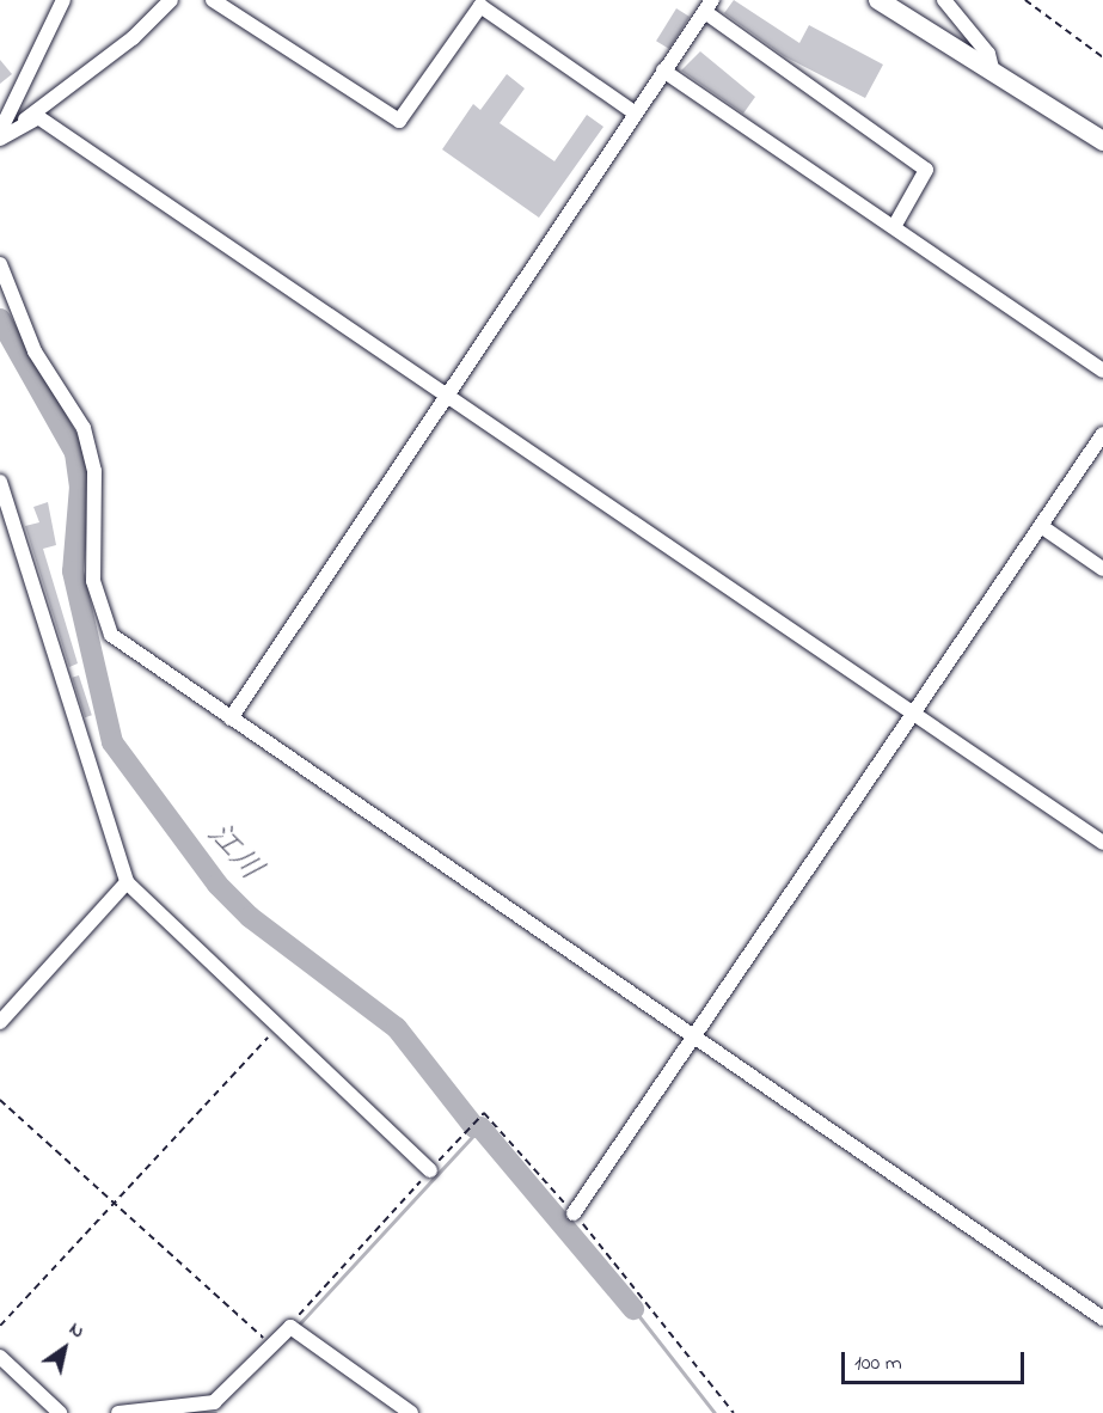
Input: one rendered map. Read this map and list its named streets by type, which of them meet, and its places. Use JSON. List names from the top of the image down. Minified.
{"water":["江川"],"scale_bar":"100 m","north":"top right"}
